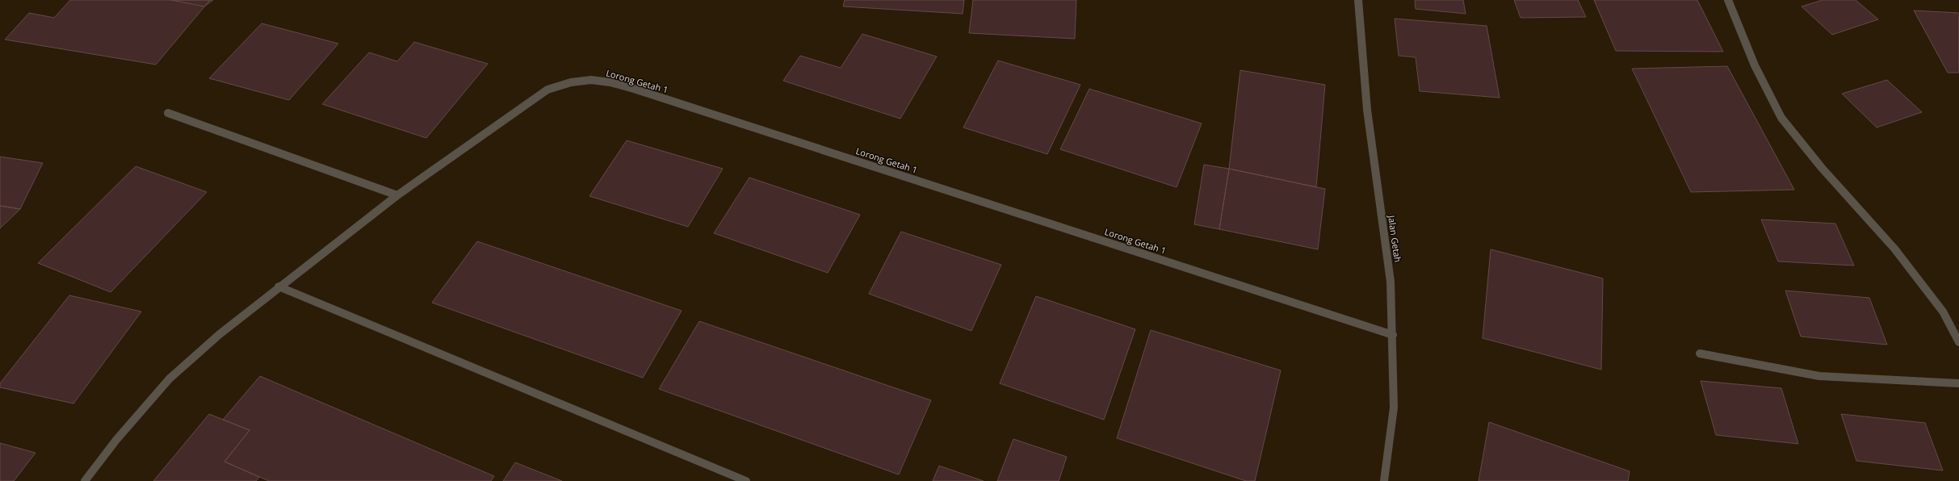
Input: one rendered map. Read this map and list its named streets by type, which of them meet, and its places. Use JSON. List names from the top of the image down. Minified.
{"streets":{"street":["Lorong Getah 1","Jalan Getah"]},"crossings":[["Lorong Getah 1","Jalan Getah"]]}
